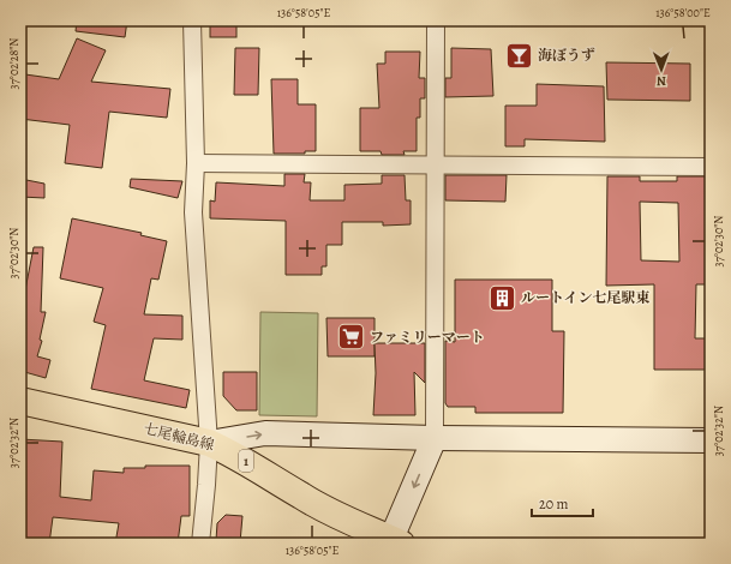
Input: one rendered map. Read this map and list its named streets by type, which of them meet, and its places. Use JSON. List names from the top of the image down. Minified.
{"streets":{"main road":["七尾輪島線","1"]},"places":{"bar":["海ぼうず"],"building":["ルートイン七尾駅東"],"supermarket":["ファミリーマート"]},"scale_bar":"20 m","north":"bottom","coordinates":["136°58'05\"E","136°58'00\"E","37°02'28\"N","37°02'30\"N","37°02'32\"N"]}
